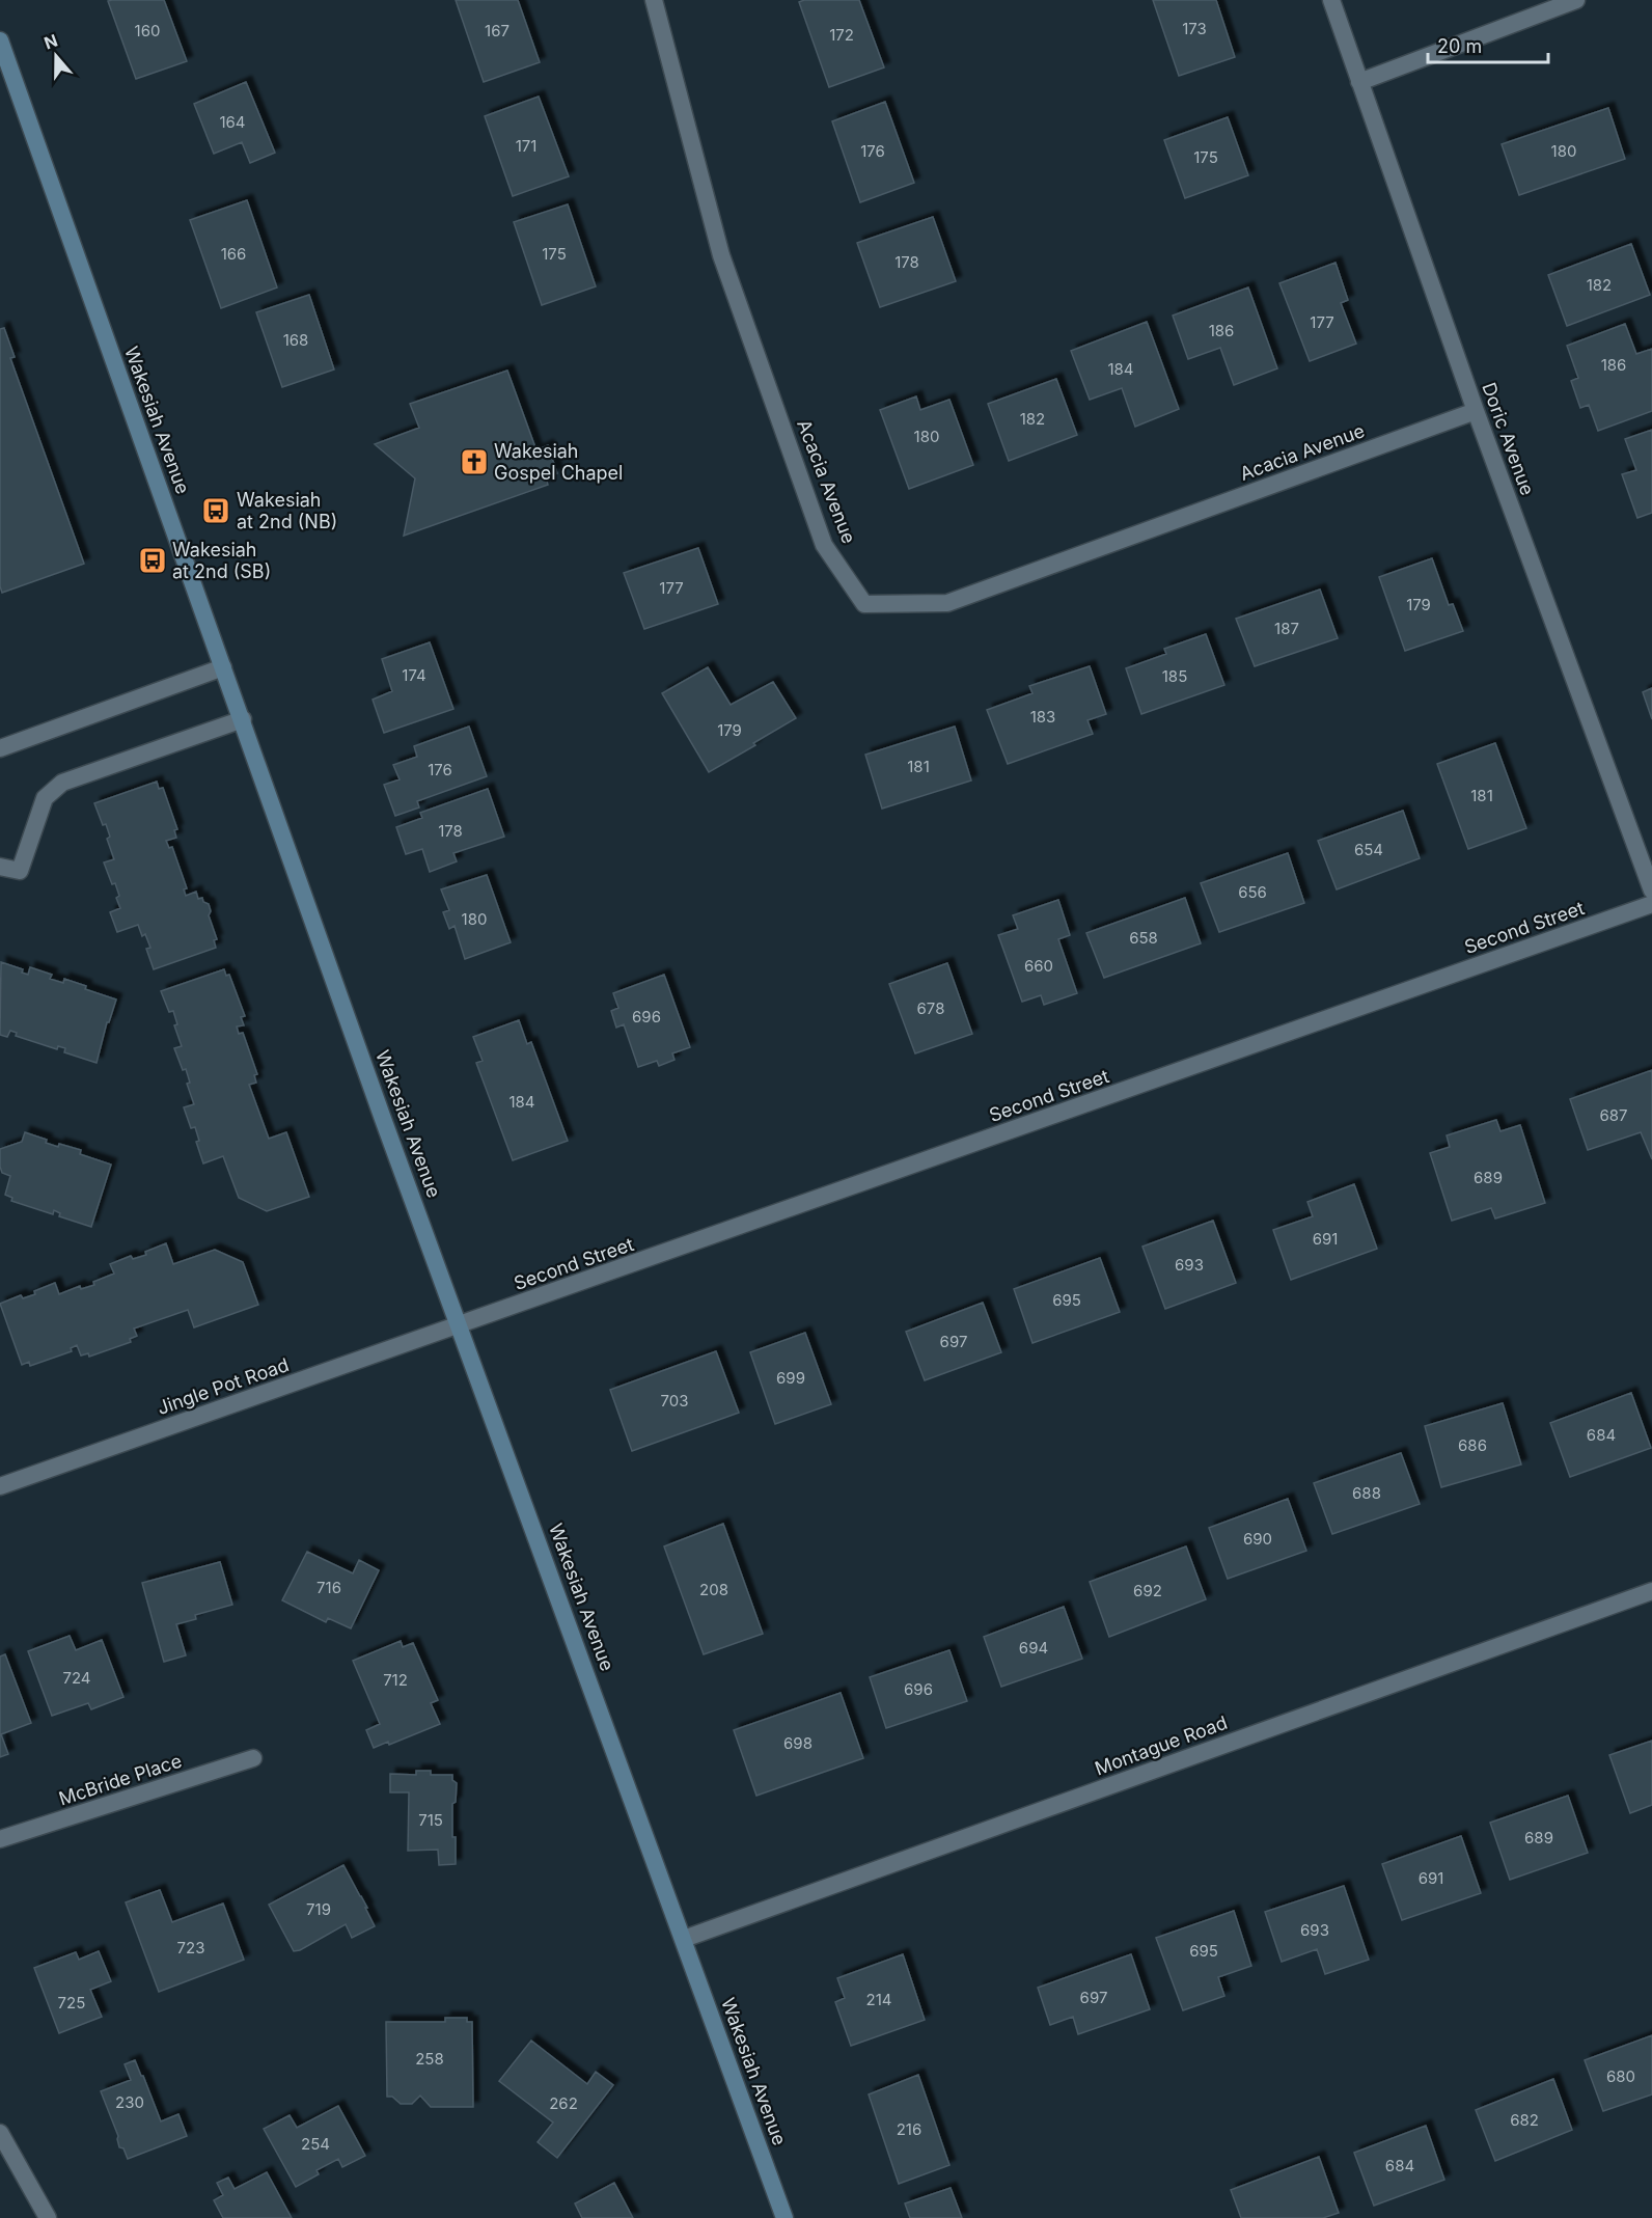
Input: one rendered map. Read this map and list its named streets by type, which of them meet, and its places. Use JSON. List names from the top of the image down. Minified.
{"streets":{"main road":["Wakesiah Avenue"],"street":["Doric Avenue","Acacia Avenue","Second Street","Jingle Pot Road","Montague Road","McBride Place"]},"crossings":[["Wakesiah Avenue","Second Street"],["Wakesiah Avenue","Jingle Pot Road"],["Wakesiah Avenue","Montague Road"],["Doric Avenue","Acacia Avenue"],["Second Street","Jingle Pot Road"]],"places":{"church":["Wakesiah Gospel Chapel"],"bus stop":["Wakesiah at 2nd (NB)","Wakesiah at 2nd (SB)"]},"house_numbers":["173","160","167","172","164","171","176","180","175","166","175","178","182","177","186","168","186","184","182","180","177","179","187","174","185","183","179","181","176","181","178","654","656","180","658","660","678","696","184","687","689","691","693","695","697","699","703","684","686","688","690","716","208","692","694","724","712","696","698","715","689","691","719","693","723","695","697","214","725","258","680","230","262","682","216","254","684"],"scale_bar":"20 m","north":"top"}
